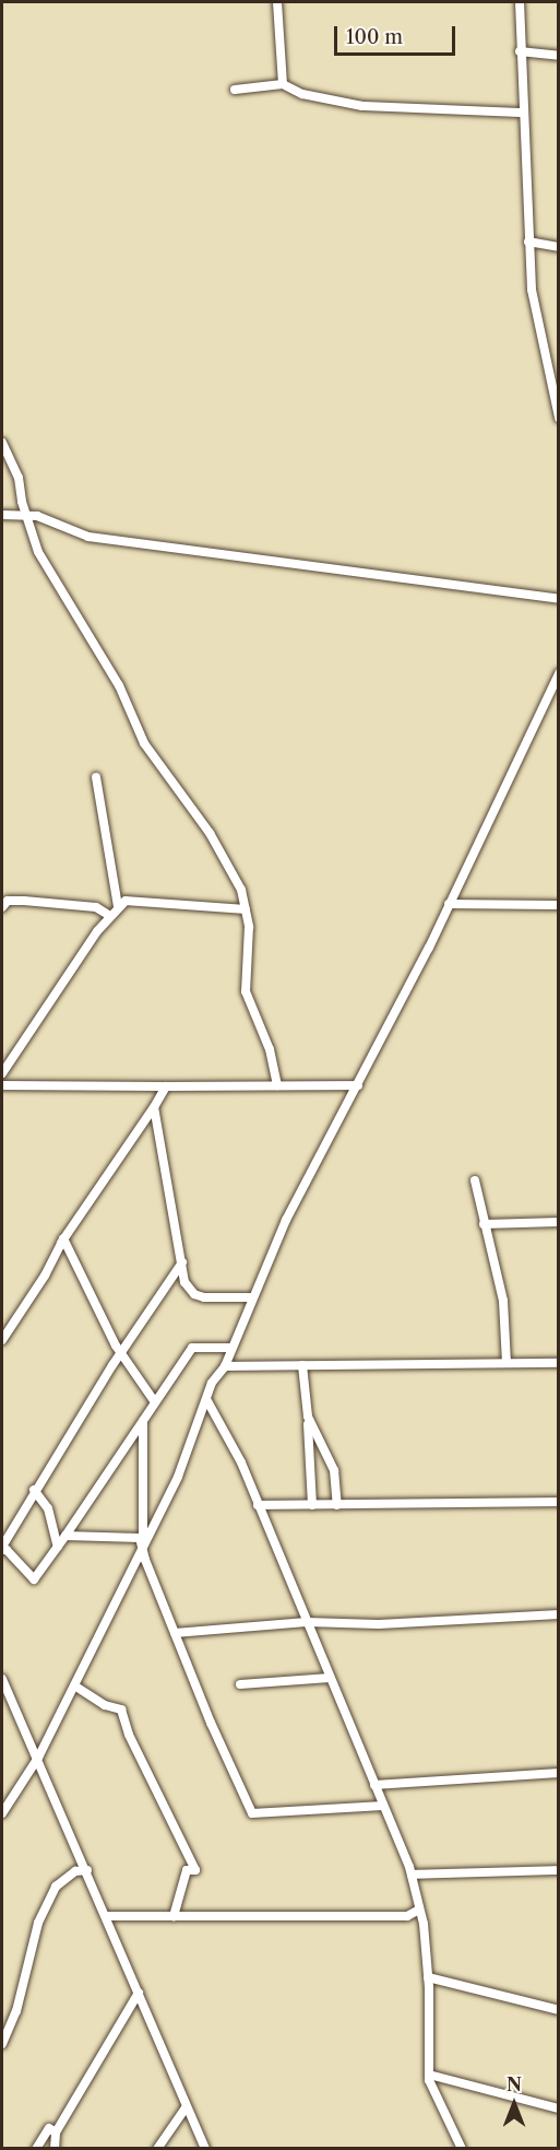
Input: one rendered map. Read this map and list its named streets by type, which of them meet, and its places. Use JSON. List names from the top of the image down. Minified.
{"scale_bar":"100 m","north":"top"}
